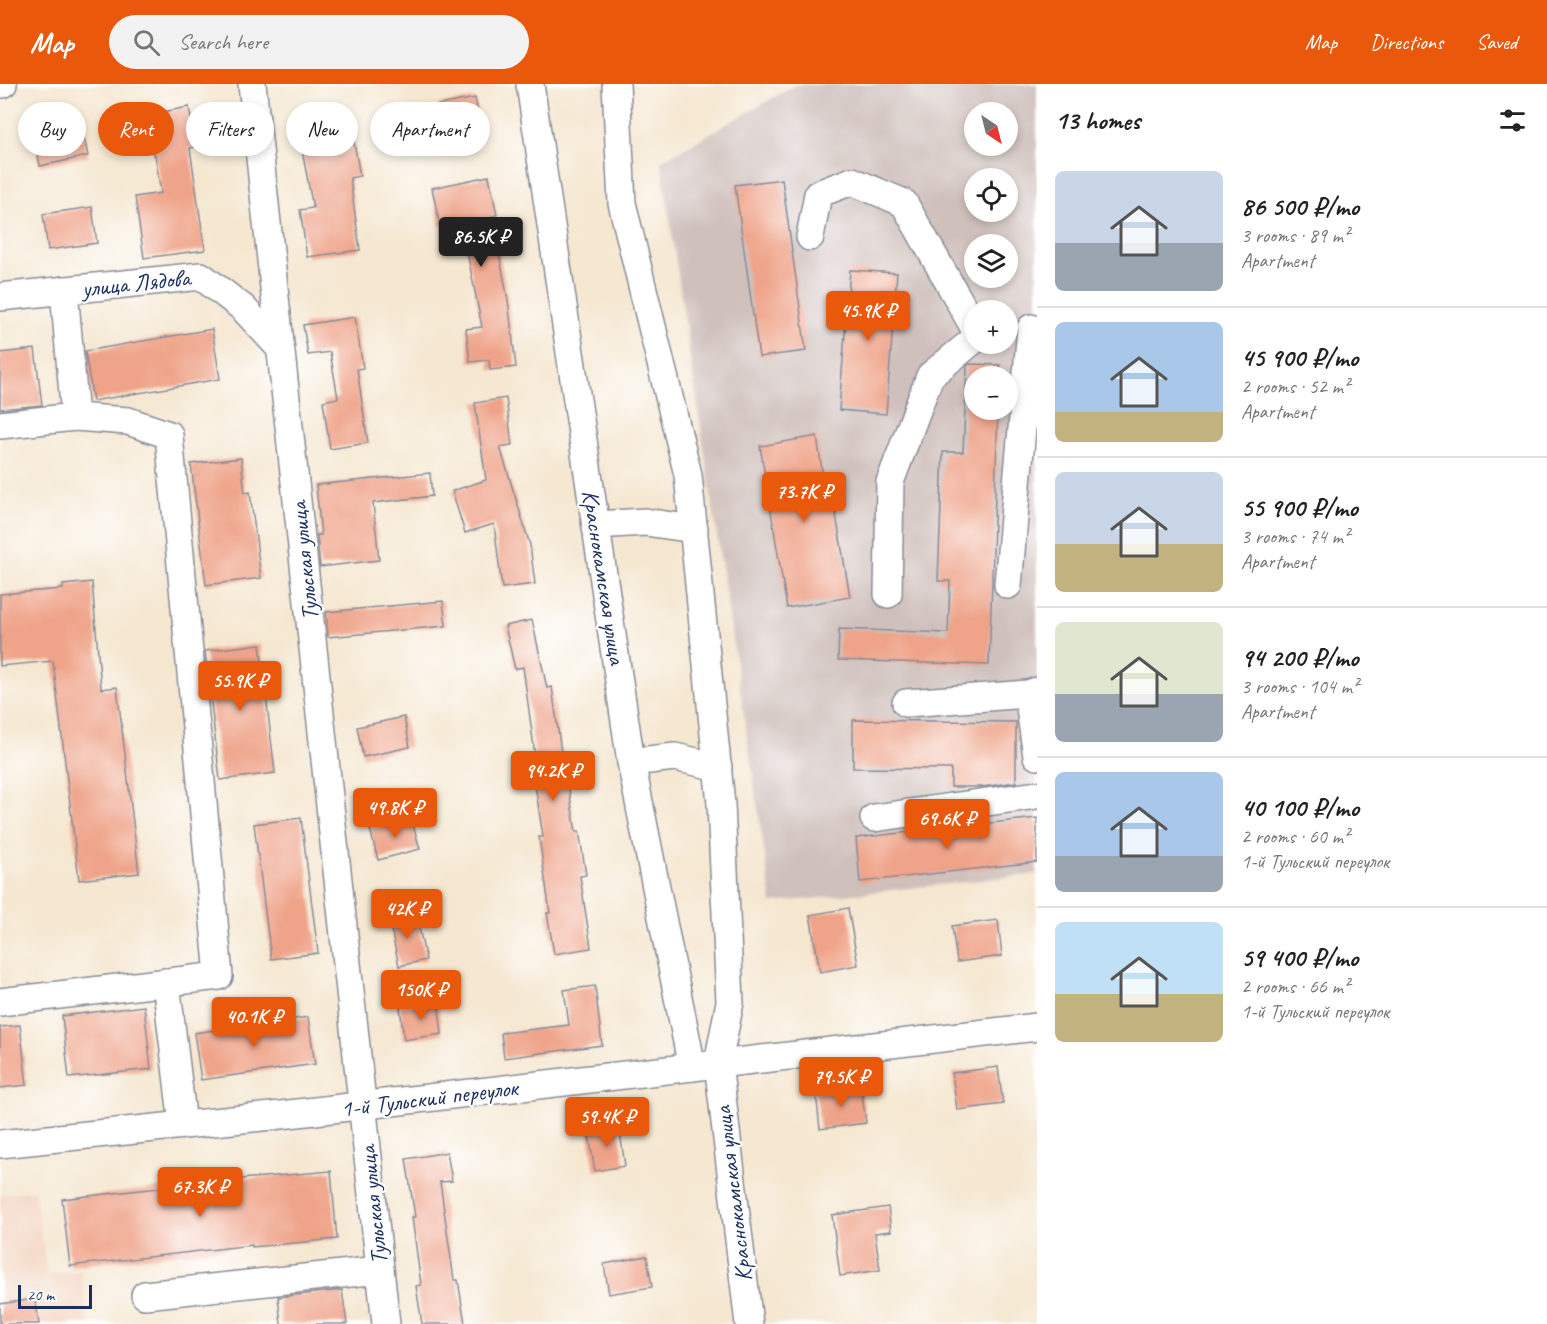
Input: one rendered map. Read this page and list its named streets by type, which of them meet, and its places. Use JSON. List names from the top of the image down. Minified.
{"streets":{"street":["улица Лядова","Тульская улица","Краснокамская улица","1-й Тульский переулок"]},"crossings":[["улица Лядова","Тульская улица"],["Тульская улица","1-й Тульский переулок"],["Краснокамская улица","1-й Тульский переулок"]],"scale_bar":"20 m","north":"bottom right","page":{"header":"Map","search":"Search here","nav":["Map","Directions","Saved"],"heading":"13 homes","map_buttons":["+","−"],"chip":["Buy","Rent","Filters","New","Apartment"],"list":[{"name":"86 500 ₽/mo","note":"3 rooms · 89 m² · Apartment"},{"name":"45 900 ₽/mo","note":"2 rooms · 52 m² · Apartment"},{"name":"55 900 ₽/mo","note":"3 rooms · 74 m² · Apartment"},{"name":"94 200 ₽/mo","note":"3 rooms · 104 m² · Apartment"},{"name":"40 100 ₽/mo","note":"2 rooms · 60 m² · 1-й Тульский переулок"},{"name":"59 400 ₽/mo","note":"2 rooms · 66 m² · 1-й Тульский переулок"}],"price":["86.5K ₽","45.9K ₽","73.7K ₽","55.9K ₽","94.2K ₽","49.8K ₽","69.6K ₽","42K ₽","150K ₽","40.1K ₽","79.5K ₽","59.4K ₽","67.3K ₽"],"scale":"20 m"}}
